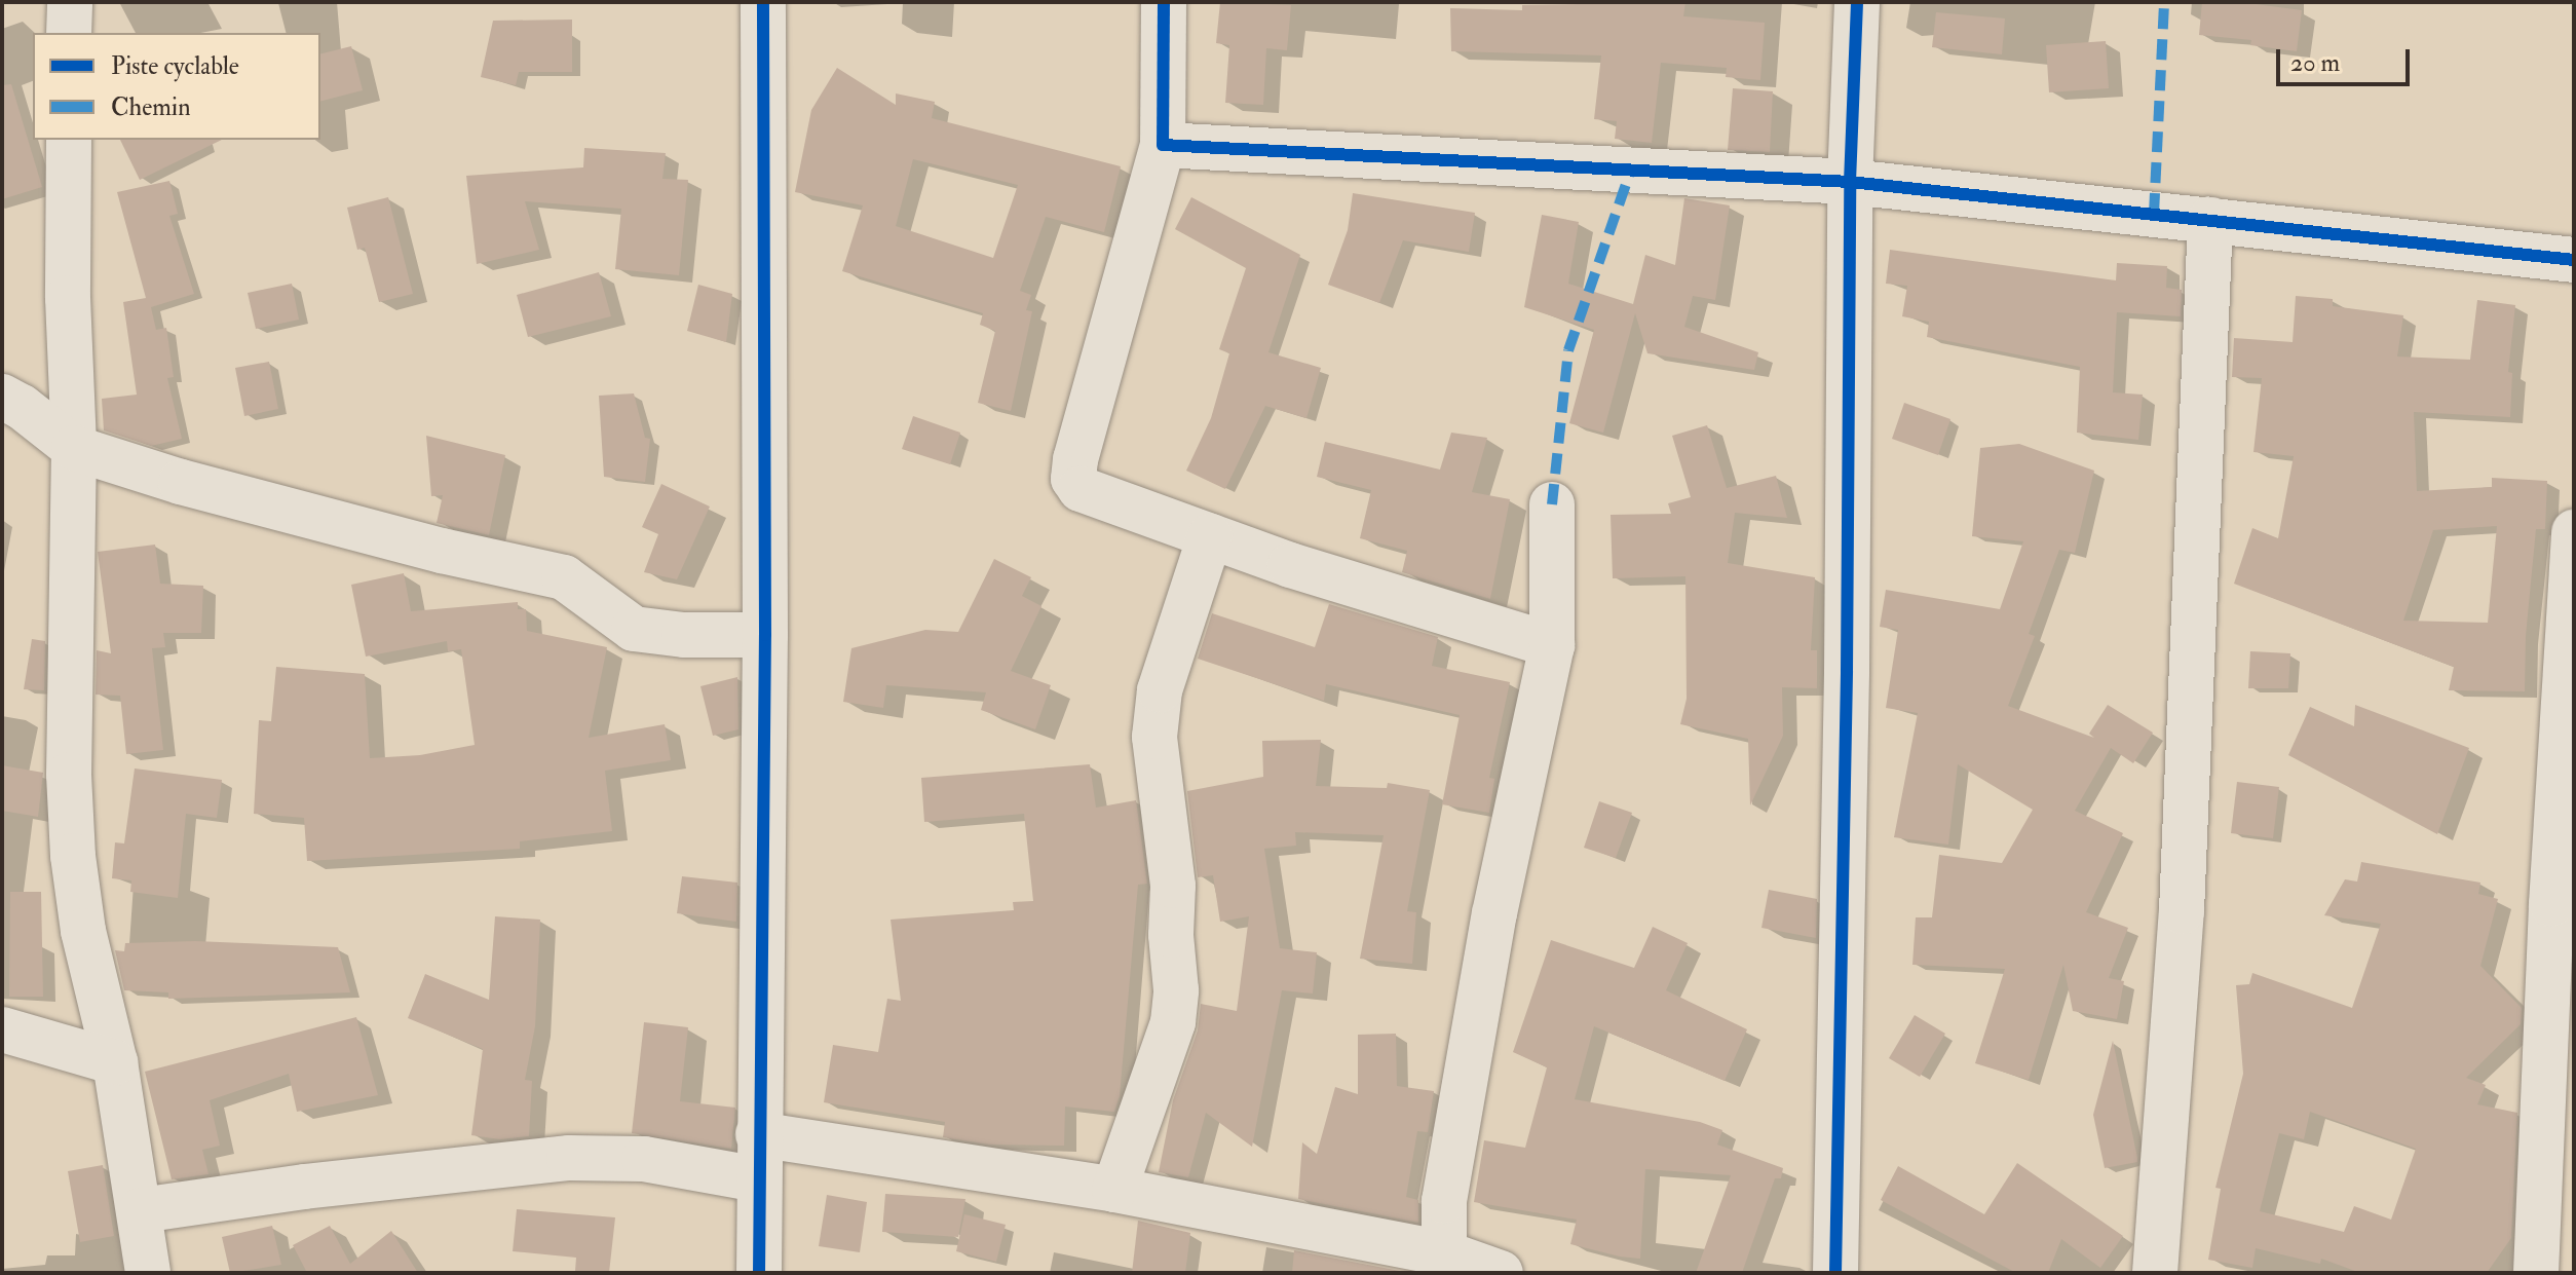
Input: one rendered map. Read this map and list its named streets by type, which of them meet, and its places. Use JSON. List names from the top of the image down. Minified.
{"legend":["Piste cyclable","Chemin"],"scale_bar":"20 m"}
